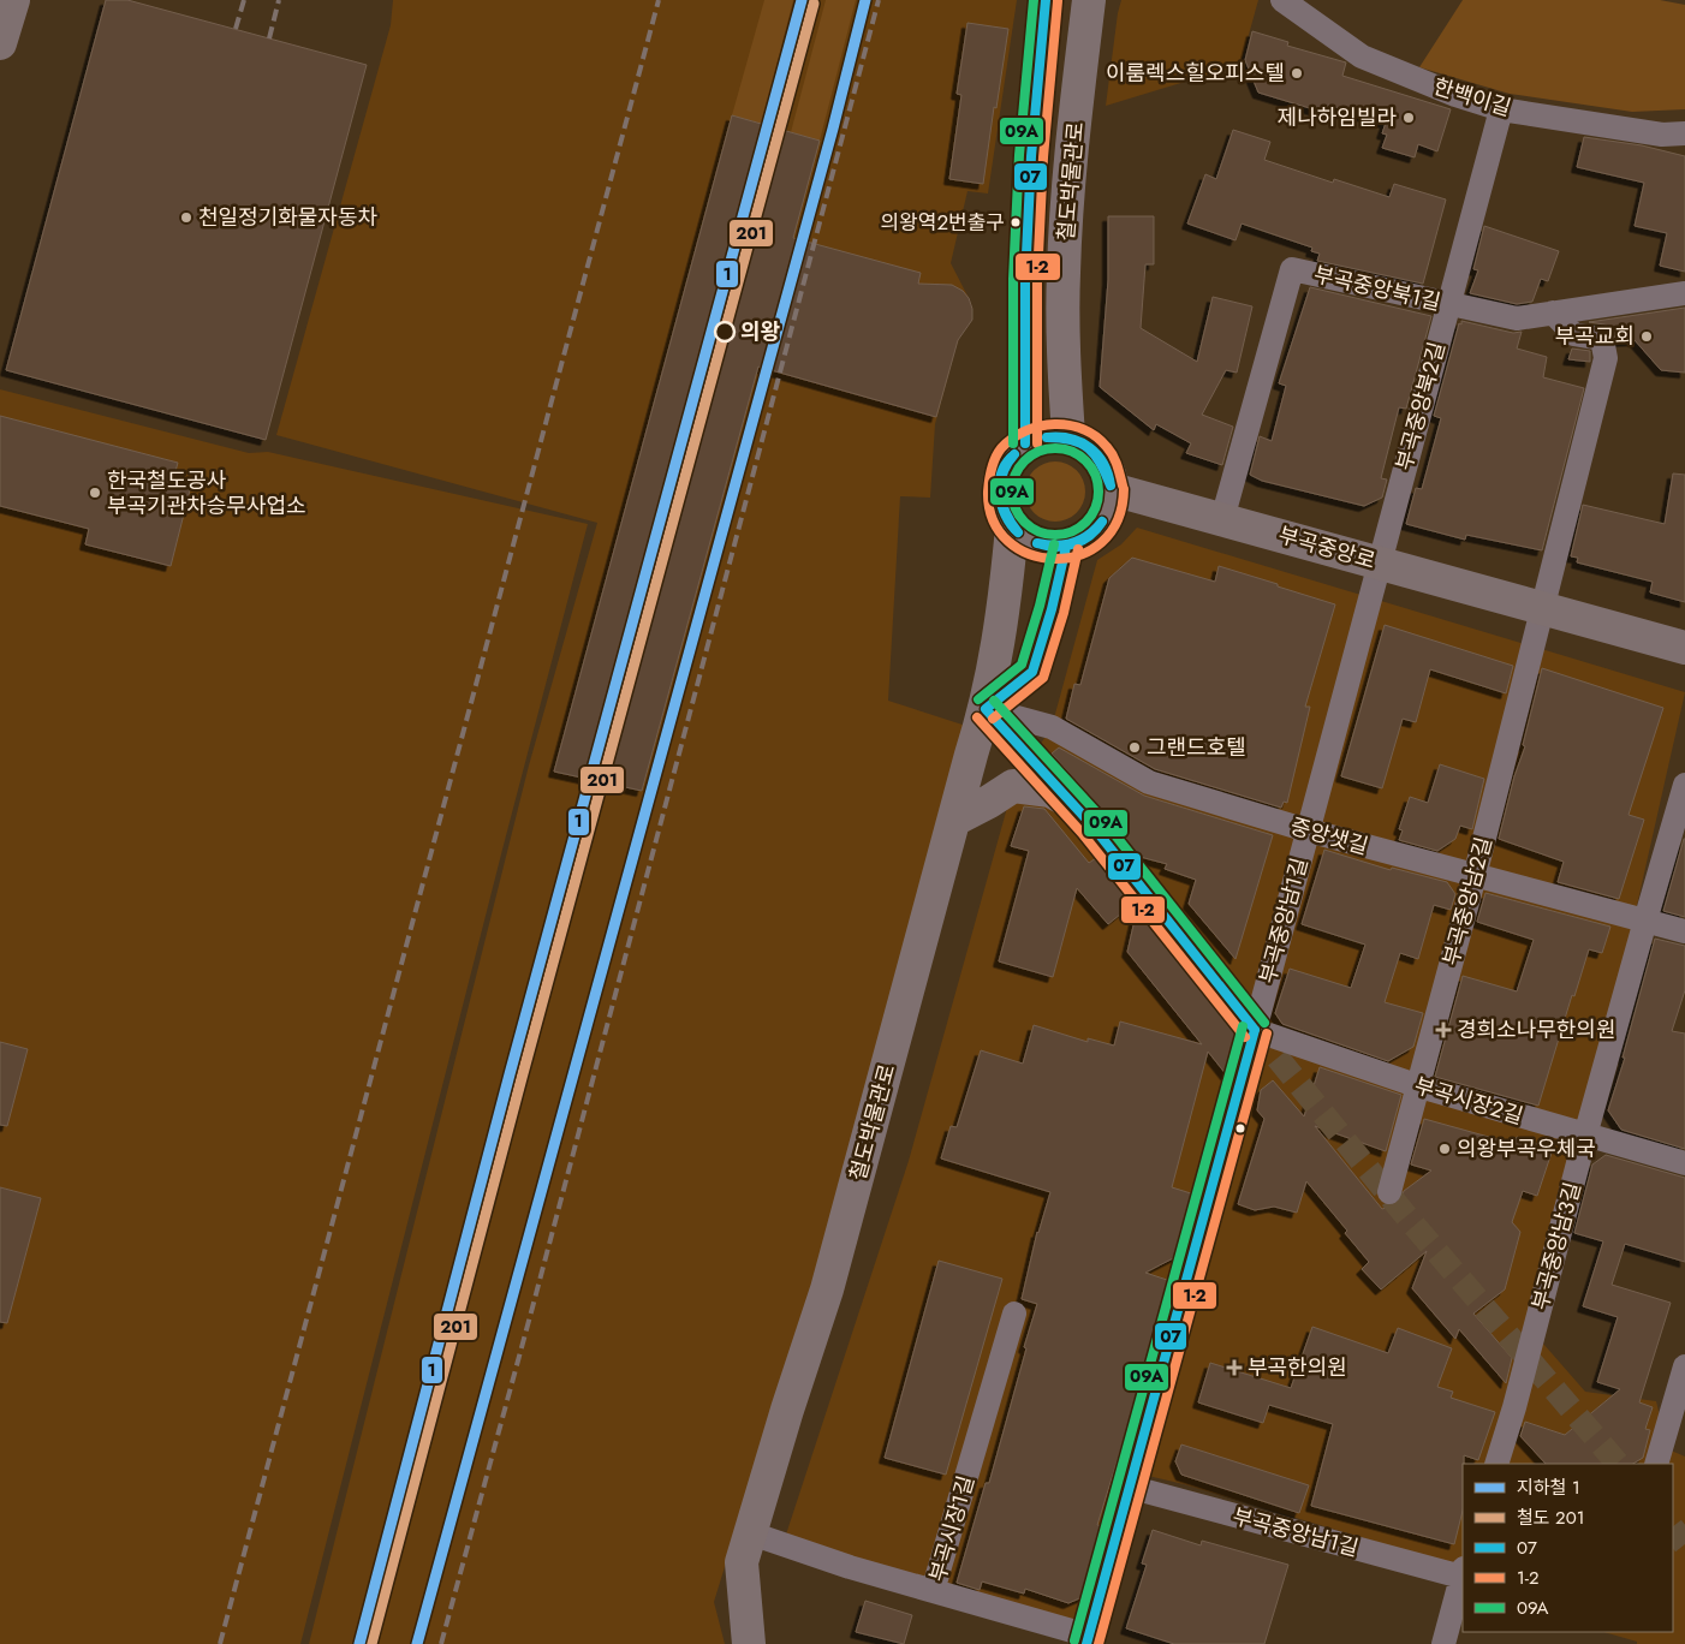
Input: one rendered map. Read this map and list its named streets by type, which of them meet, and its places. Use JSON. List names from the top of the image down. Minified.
{"streets":{"street":["한백이길","철도박물관로","부곡중앙북1길","부곡중앙북2길","부곡중앙로","중앙샛길","부곡중앙남2길","부곡중앙남1길","부곡시장2길","부곡중앙남3길","부곡시장1길"]},"crossings":[["한백이길","부곡중앙북2길"],["철도박물관로","부곡중앙로"],["철도박물관로","중앙샛길"],["부곡중앙북1길","부곡중앙북2길"],["부곡중앙북1길","부곡중앙로"],["부곡중앙북2길","부곡중앙로"],["부곡중앙북2길","부곡중앙남1길"],["부곡중앙로","부곡중앙남2길"],["부곡중앙로","부곡중앙남1길"],["중앙샛길","부곡중앙남2길"],["중앙샛길","부곡중앙남1길"],["중앙샛길","부곡중앙남3길"],["부곡중앙남2길","부곡시장2길"],["부곡중앙남1길","부곡시장2길"],["부곡중앙남1길","부곡시장1길"],["부곡시장2길","부곡중앙남3길"]],"places":{"other":["이룸렉스힐오피스텔","제나하임빌라","천일정기화물자동차","의왕역2번출구","의왕","부곡교회","한국철도공사 부곡기관차승무사업소","그랜드호텔","의왕부곡우체국"],"health":["경희소나무한의원","부곡한의원"]},"lines":["metro line 1","transit line 07","transit line 09A","transit line 1-2","rail line 201"],"legend":["지하철 1","철도 201","07","1-2","09A"]}
